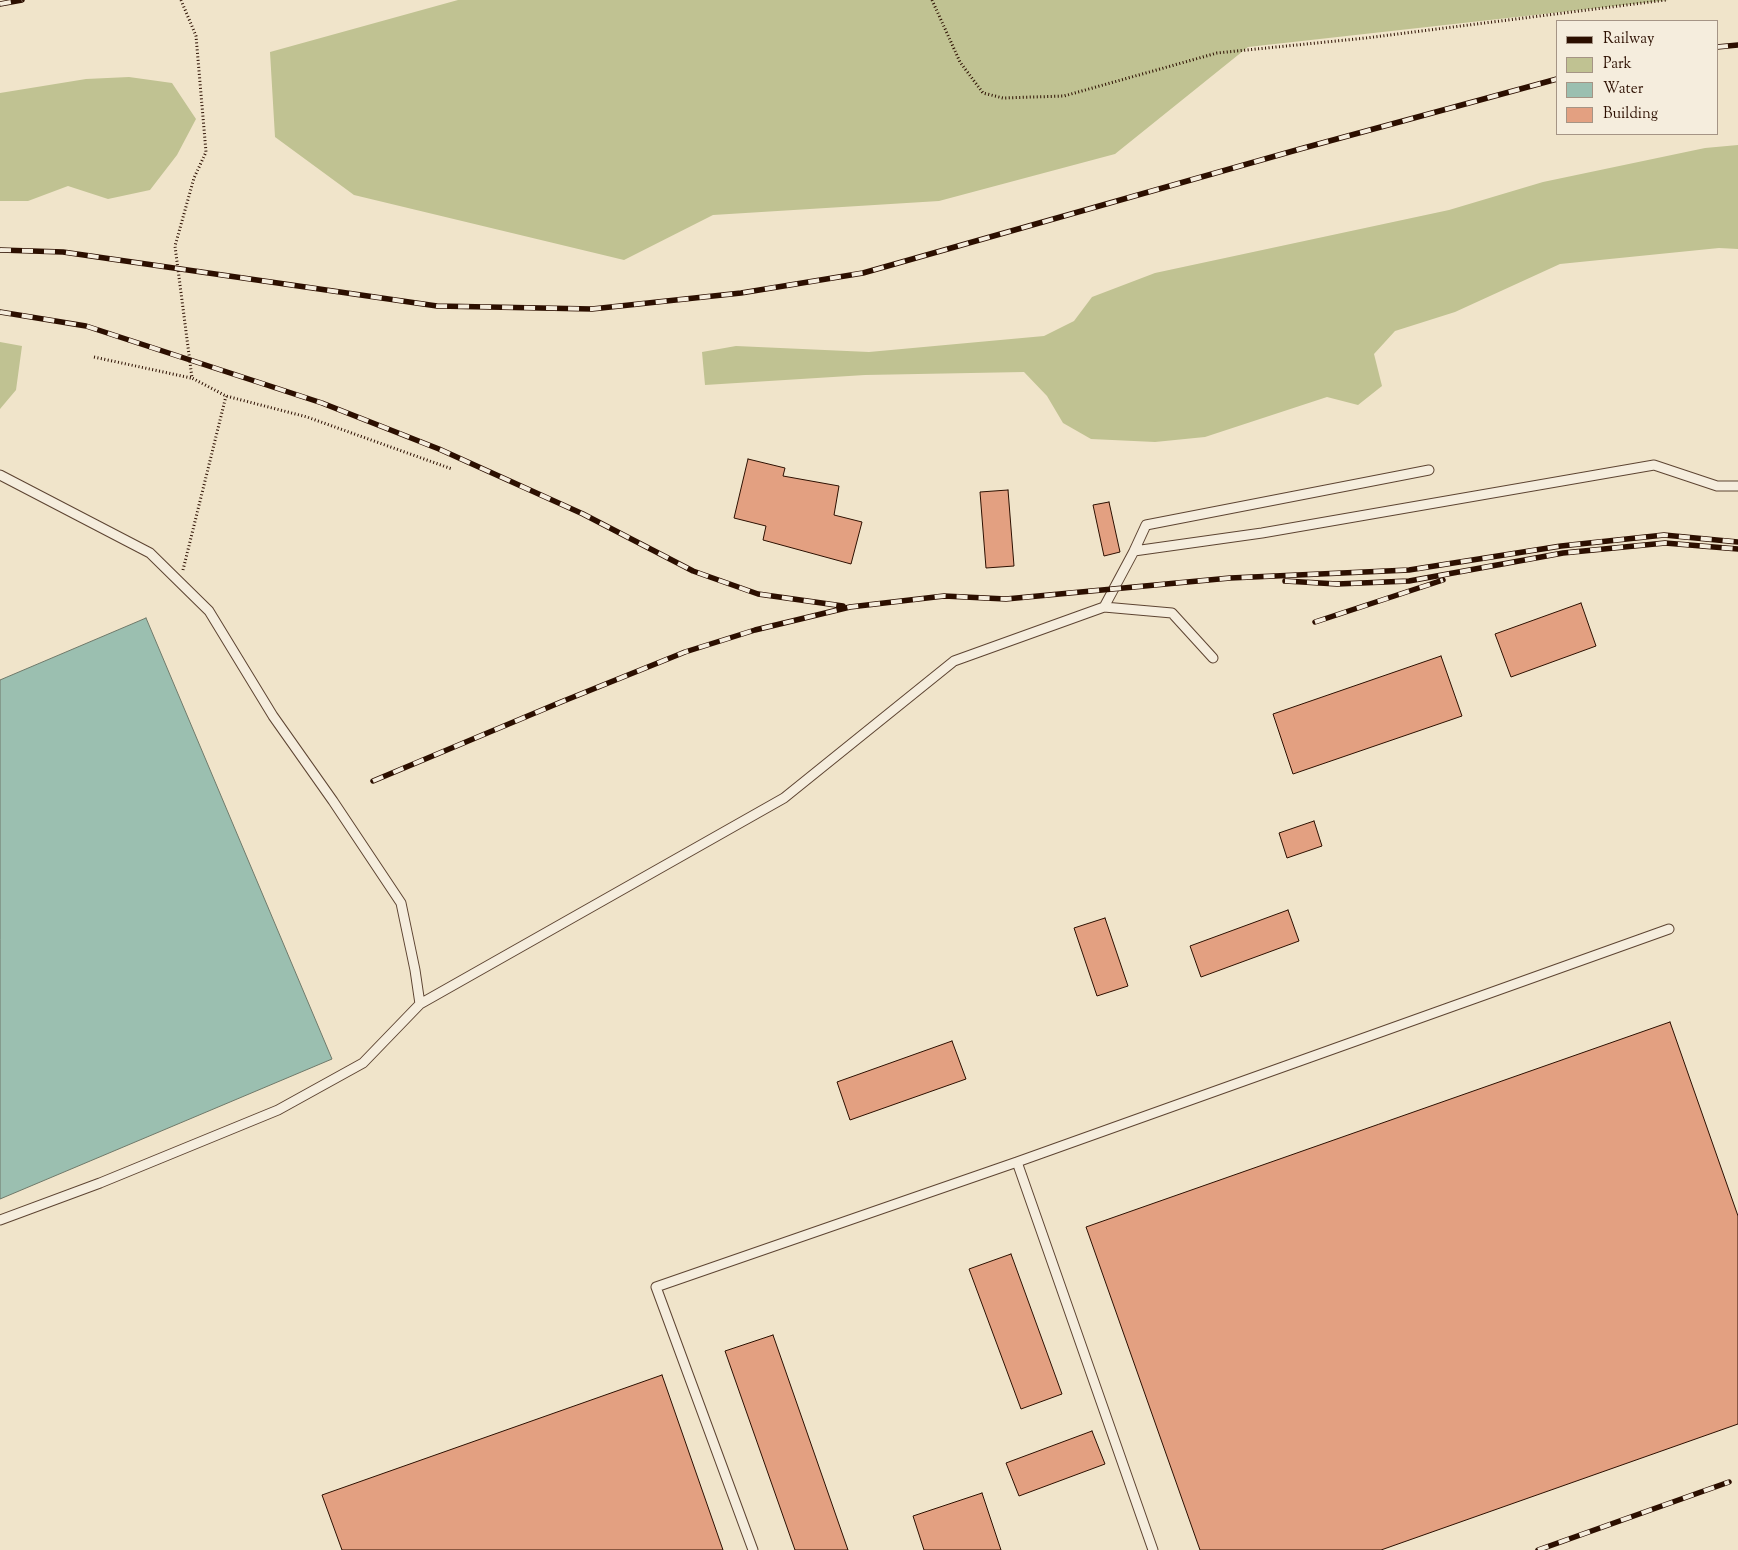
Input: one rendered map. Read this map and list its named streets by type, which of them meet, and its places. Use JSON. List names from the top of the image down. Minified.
{"legend":["Railway","Park","Water","Building"]}
